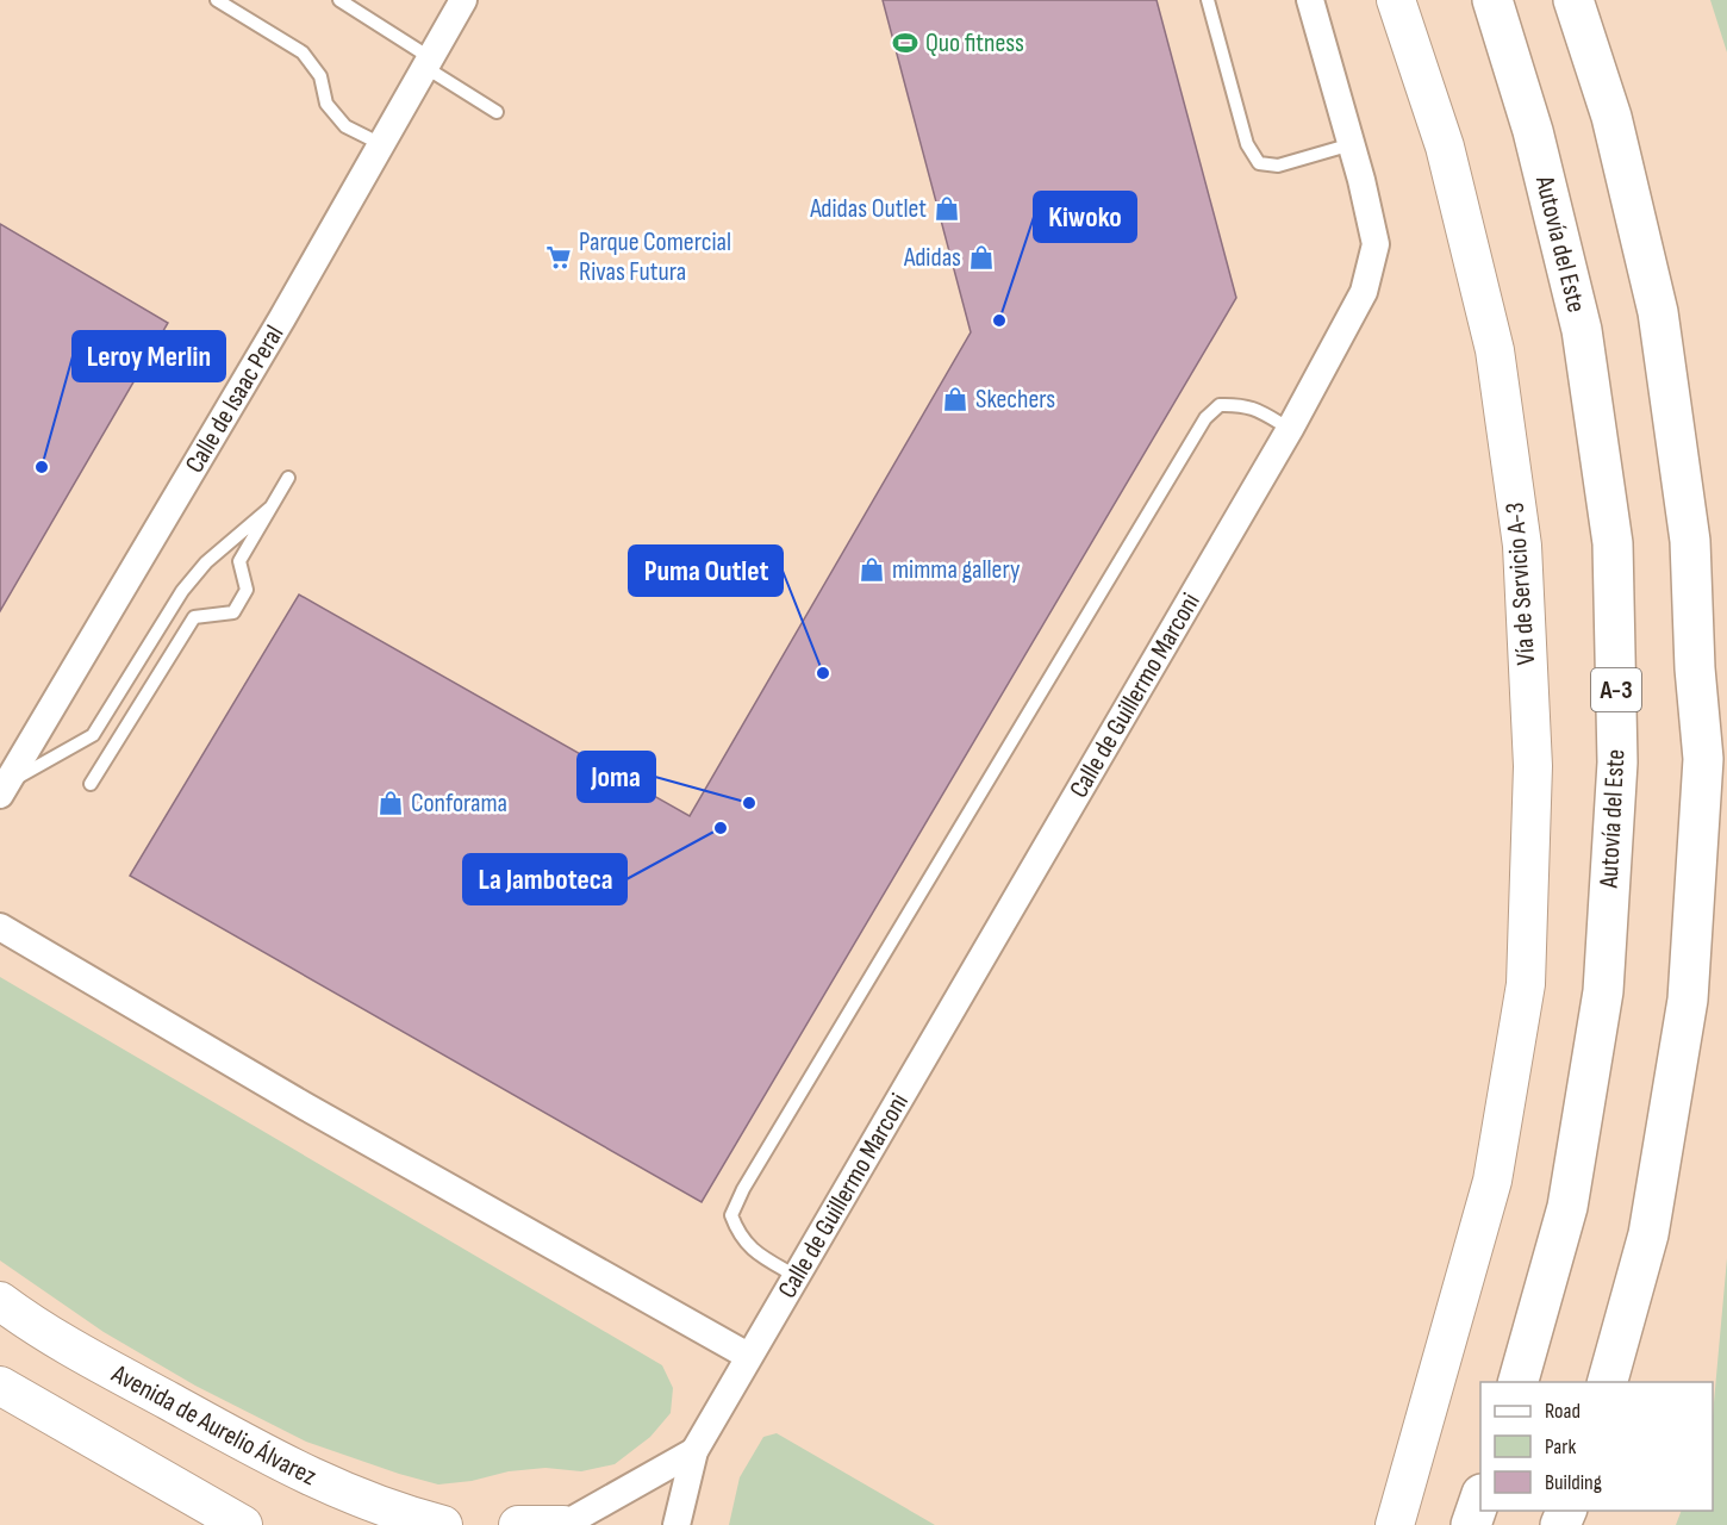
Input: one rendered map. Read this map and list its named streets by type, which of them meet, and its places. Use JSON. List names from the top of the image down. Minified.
{"streets":{"highway":["Autovía del Este","A-3"],"main road":["Vía de Servicio A-3","Avenida de Aurelio Álvarez"],"street":["Calle de Isaac Peral","Calle de Guillermo Marconi"]},"places":{"sports":["Quo fitness"],"shop":["Adidas Outlet","Adidas","Skechers","mimma gallery","Conforama"],"supermarket":["Parque Comercial Rivas Futura"],"other":["Kiwoko","Leroy Merlin","Puma Outlet","Joma","La Jamboteca"]},"legend":["Road","Park","Building"]}
